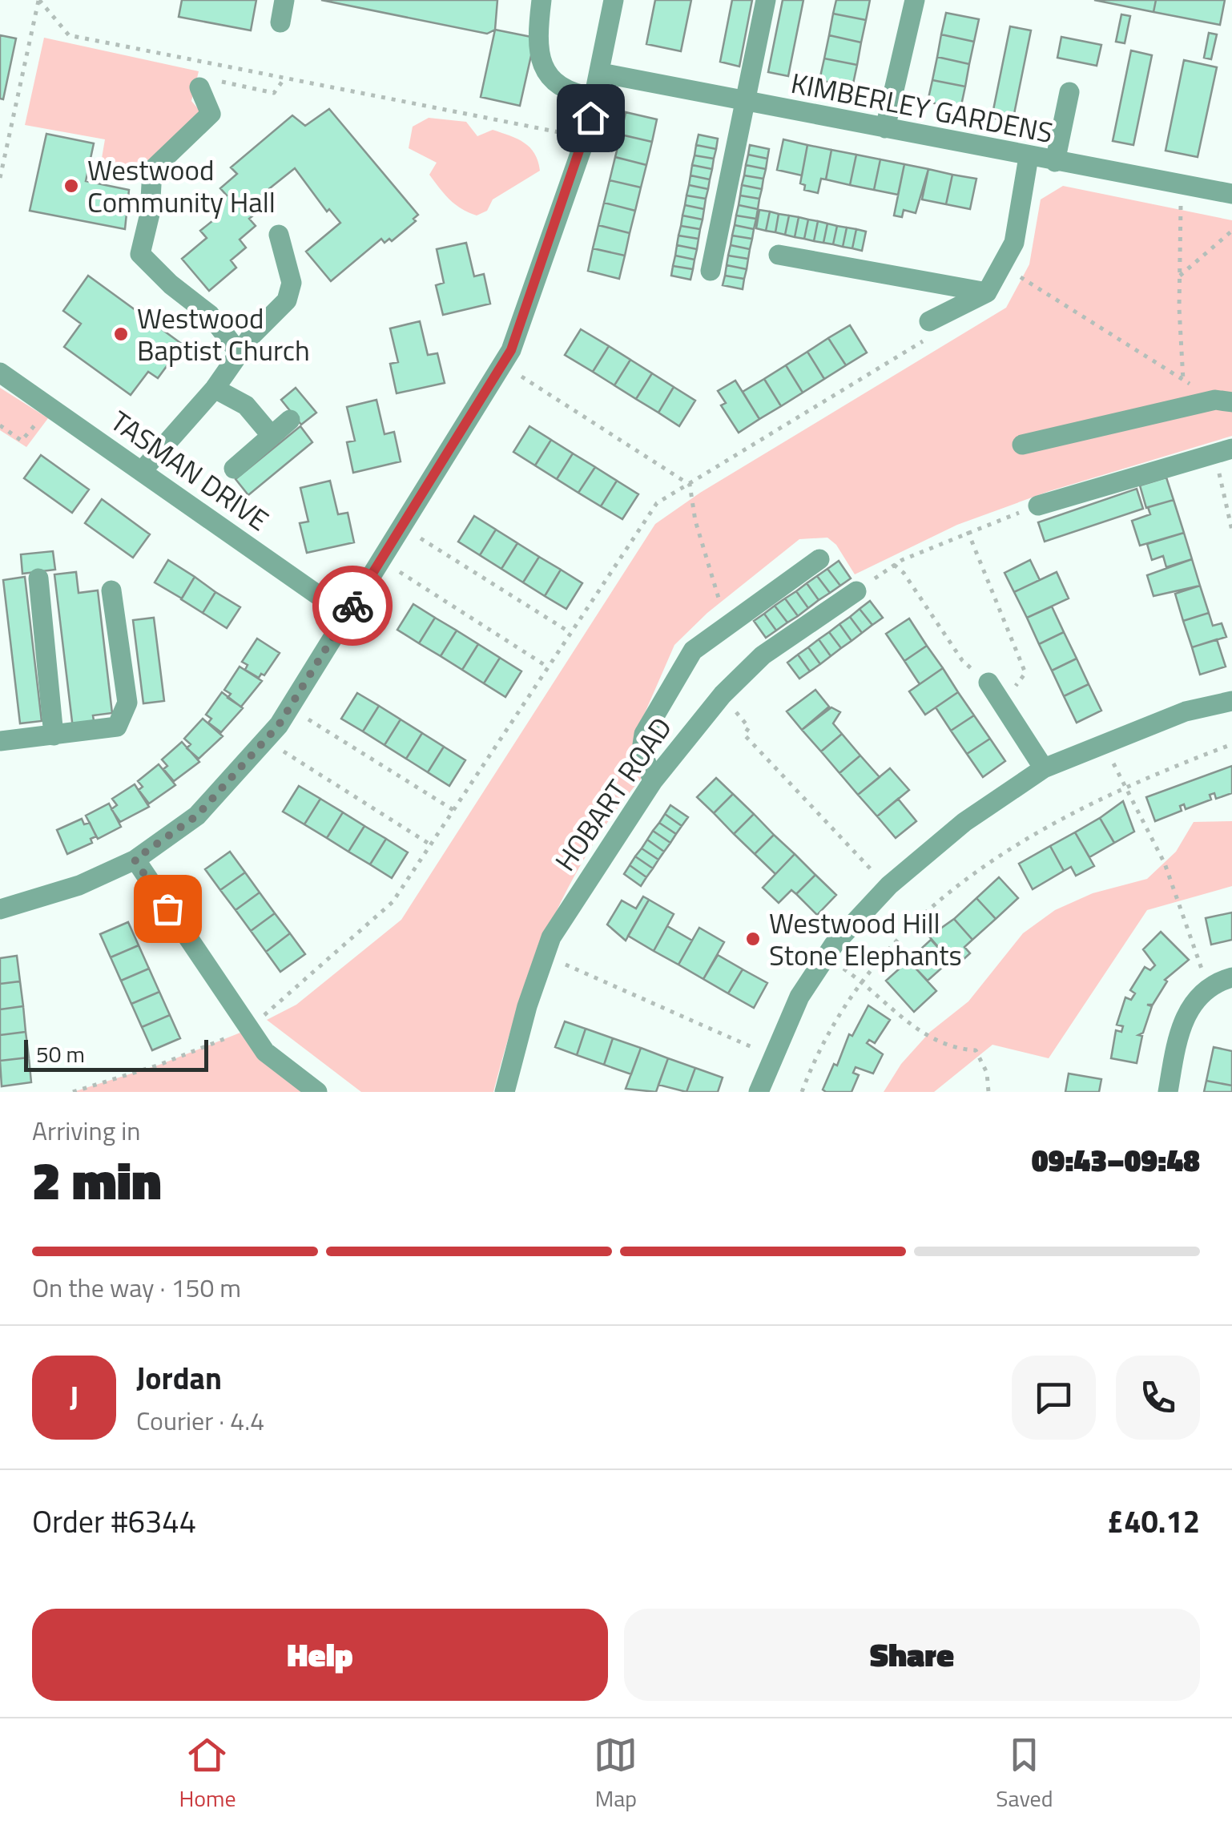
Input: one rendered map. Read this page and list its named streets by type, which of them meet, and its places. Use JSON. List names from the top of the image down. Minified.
{"streets":{"street":["KIMBERLEY GARDENS","TASMAN DRIVE","HOBART ROAD"]},"places":["Westwood Community Hall","Westwood Baptist Church","Westwood Hill Stone Elephants"],"scale_bar":"50 m","page":{"scale":"50 m","heading":["2 min","Arriving in","09:43–09:48"],"panel":["Jordan","Courier · 4.4","Order #6344","£40.12"],"bar":"On the way · 150 m","round":"J","buttons":["Help","Share"],"tabs":["Home","Map","Saved"]}}
